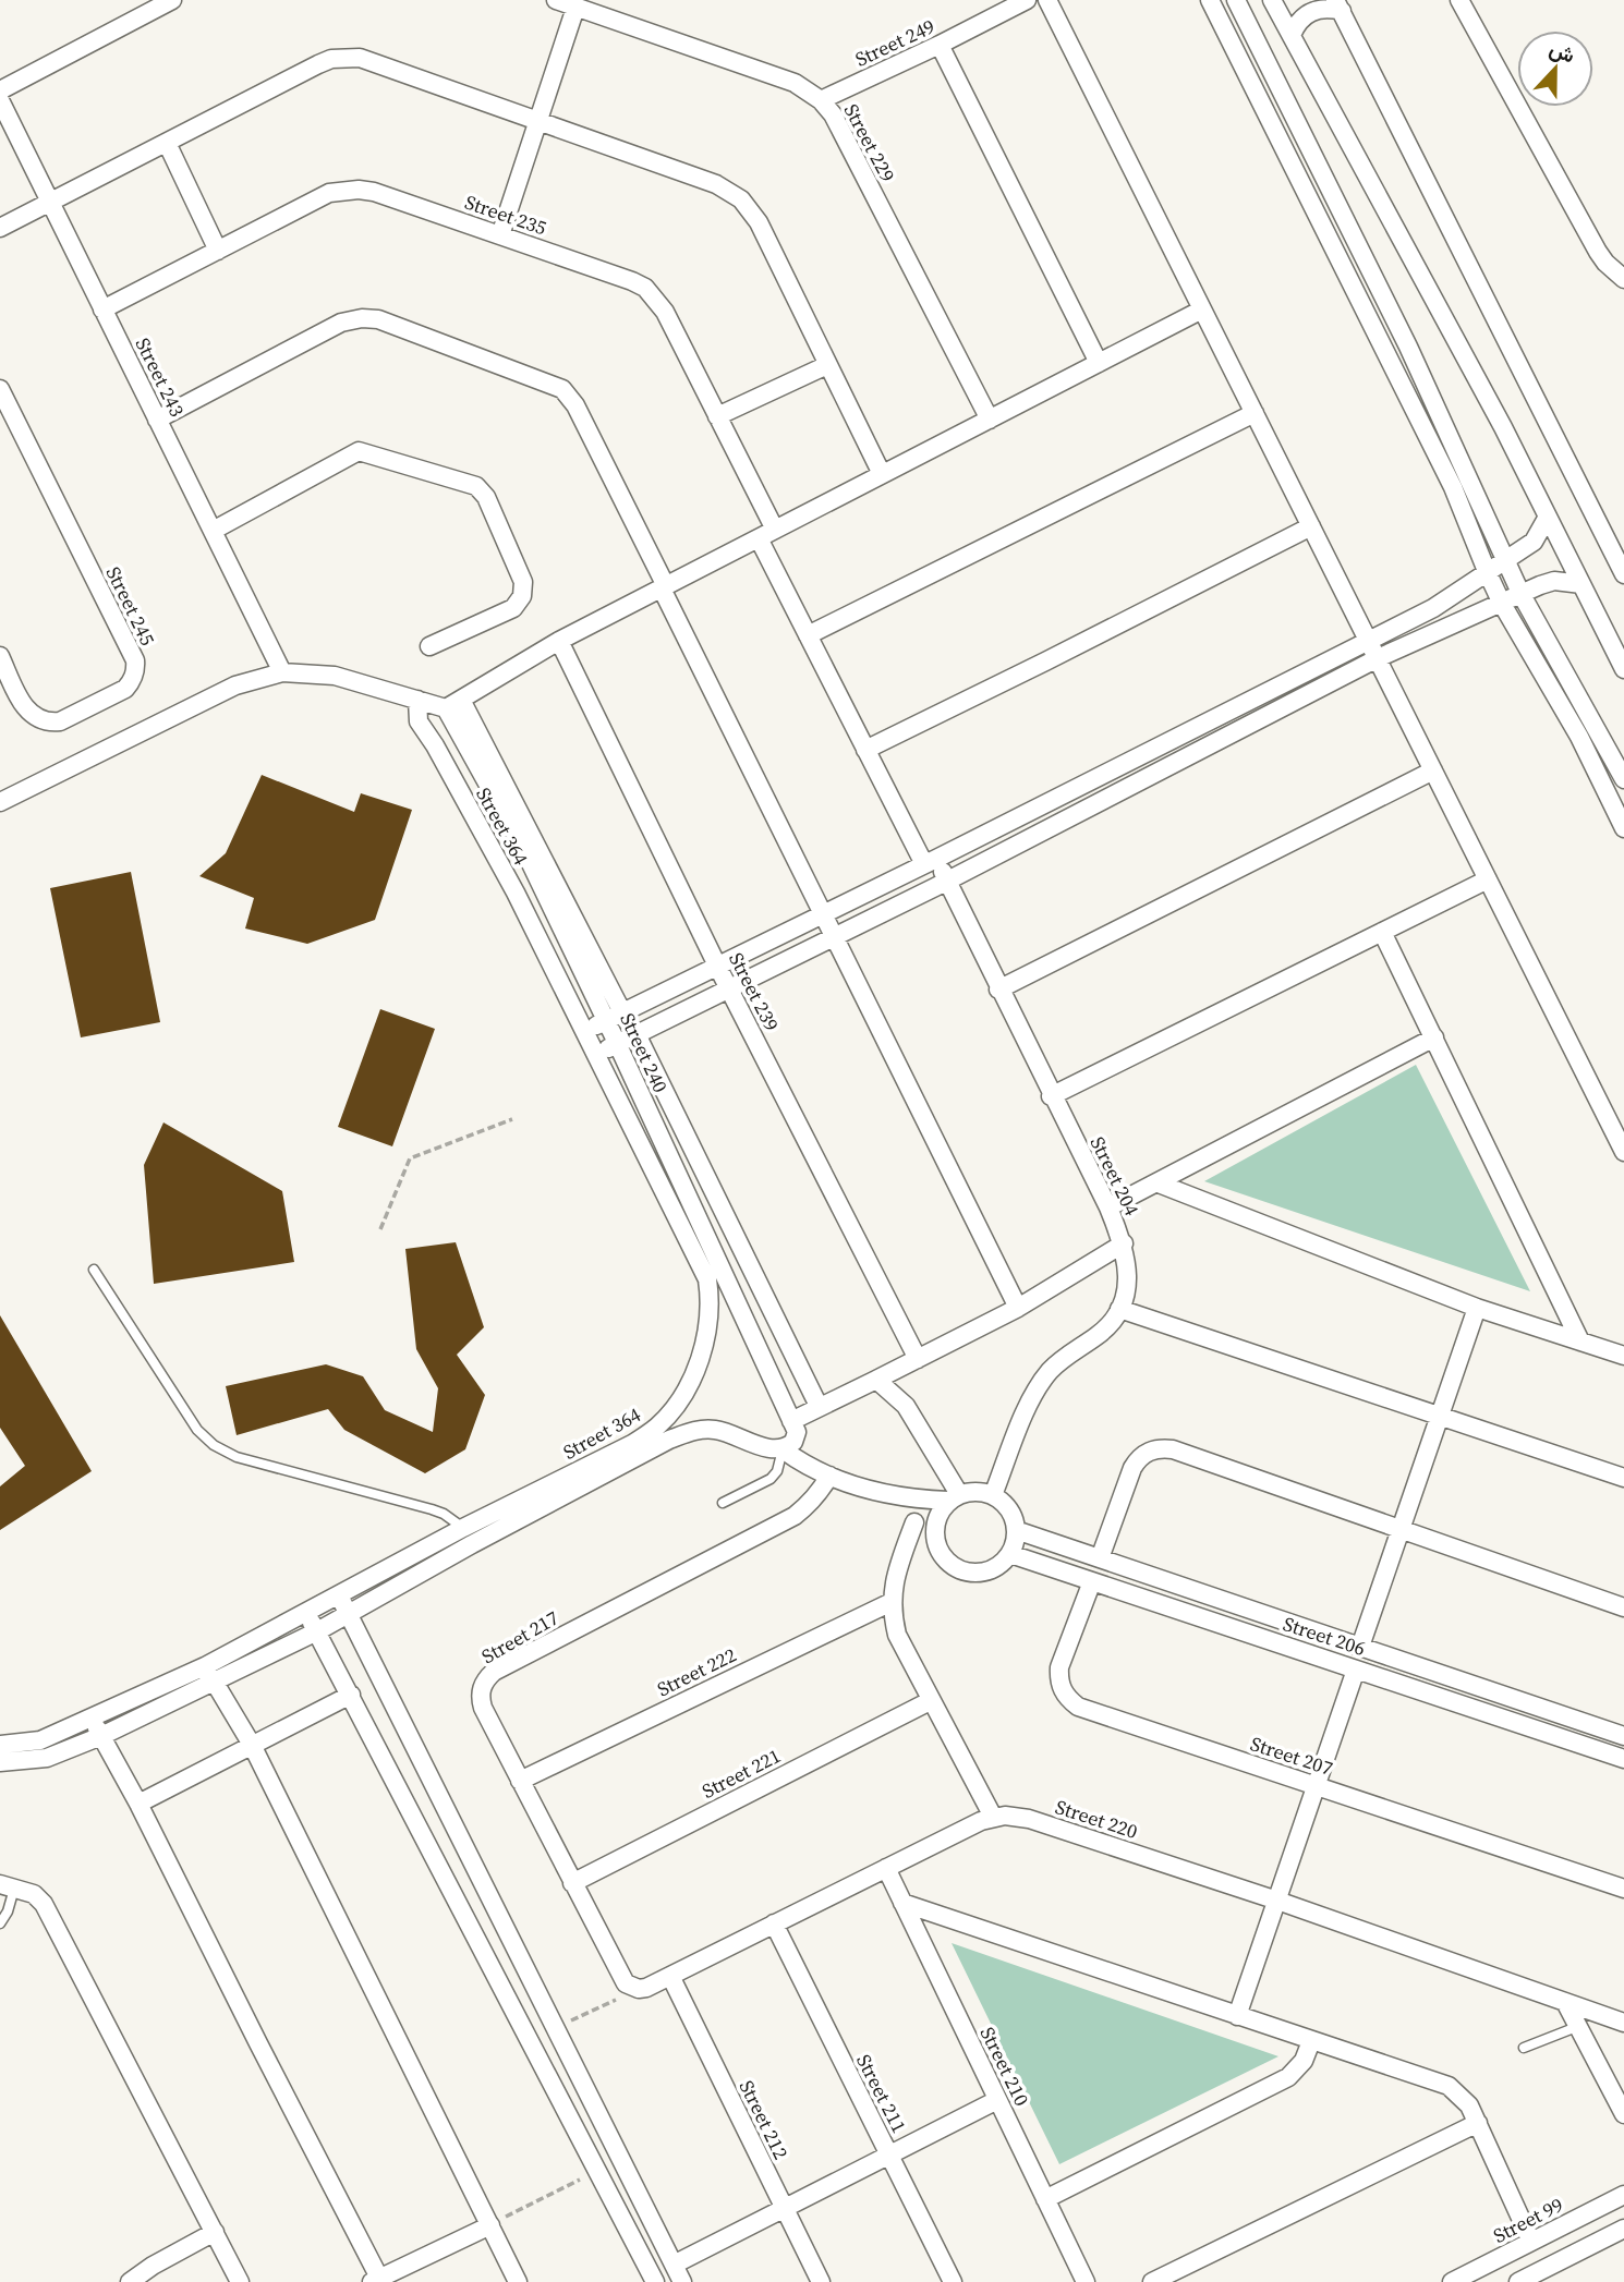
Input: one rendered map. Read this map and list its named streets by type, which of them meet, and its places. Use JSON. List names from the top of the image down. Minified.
{"streets":{"street":["Street 249","Street 229","Street 235","Street 243","Street 245","Street 364","Street 239","Street 240","Street 204","Street 206","Street 217","Street 222","Street 207","Street 221","Street 220","Street 210","Street 211","Street 212","Street 99"]},"crossings":[["Street 249","Street 229"],["Street 235","Street 243"],["Street 235","Street 204"],["Street 204","Street 206"],["Street 206","Street 207"],["Street 217","Street 222"],["Street 217","Street 221"],["Street 217","Street 220"],["Street 220","Street 210"],["Street 220","Street 211"],["Street 220","Street 212"]],"north":"top"}
